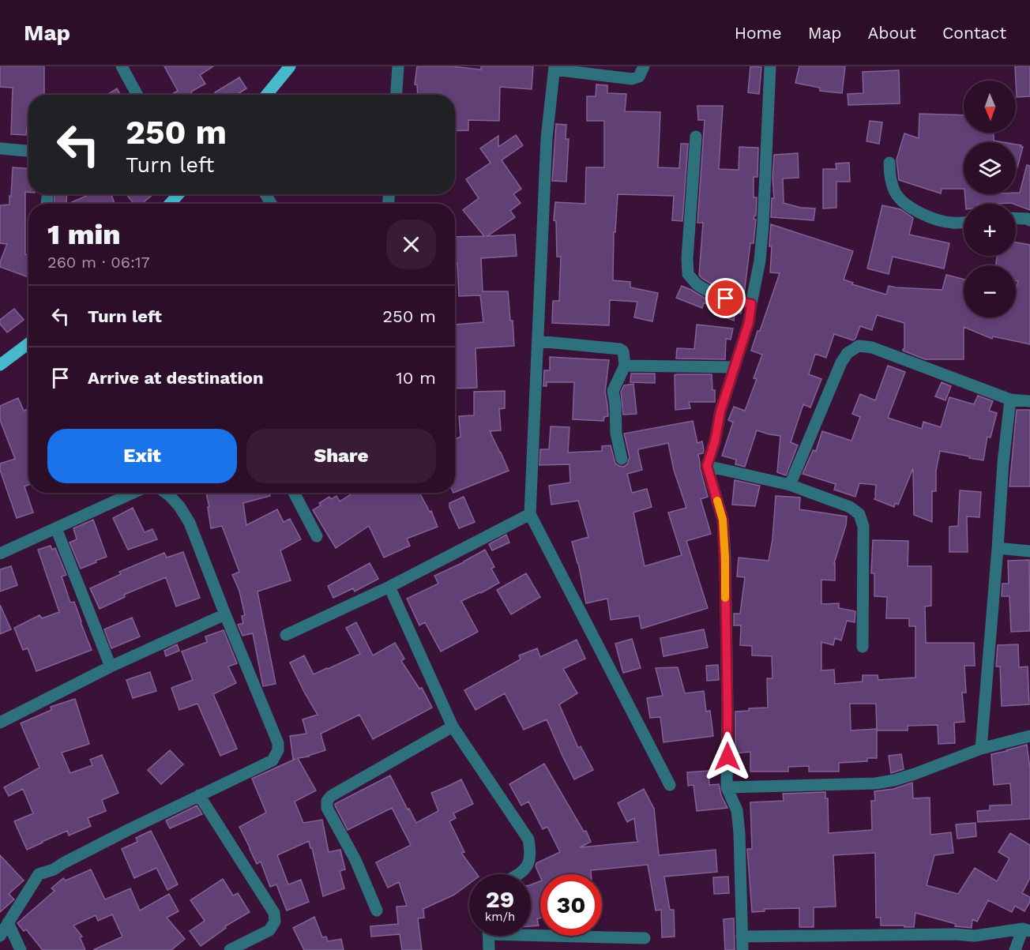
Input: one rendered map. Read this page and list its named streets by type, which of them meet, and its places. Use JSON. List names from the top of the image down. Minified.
{"north":"bottom","page":{"header":"Map","nav":["Home","Map","About","Contact"],"map_buttons":["+","−"],"turn":["250 m","Turn left"],"heading":["1 min","260 m · 06:17"],"list":[{"name":"Turn left","value":"250 m"},{"name":"Arrive at destination","value":"10 m"}],"buttons":["Exit","Share"],"speed":"29 km/h","limit":"30"}}
